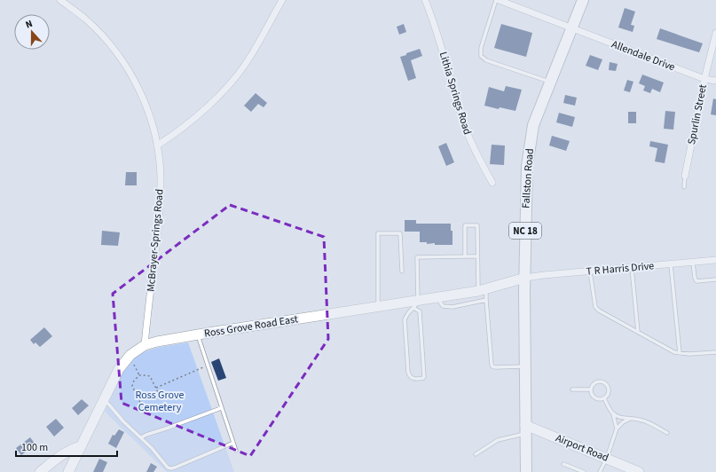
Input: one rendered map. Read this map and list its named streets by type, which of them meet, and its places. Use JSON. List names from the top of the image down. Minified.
{"streets":{"main road":["Fallston Road","NC 18"],"street":["Allendale Drive","Lithia Springs Road","Spurlin Street","McBrayer-Springs Road","T R Harris Drive","Ross Grove Road East","Airport Road"]},"crossings":[["Allendale Drive","Spurlin Street"],["Allendale Drive","Fallston Road"],["Fallston Road","T R Harris Drive"],["Fallston Road","Ross Grove Road East"],["Fallston Road","Airport Road"],["McBrayer-Springs Road","Ross Grove Road East"],["T R Harris Drive","Ross Grove Road East"]],"parks":["Ross Grove Cemetery"],"scale_bar":"100 m","north":"top"}
